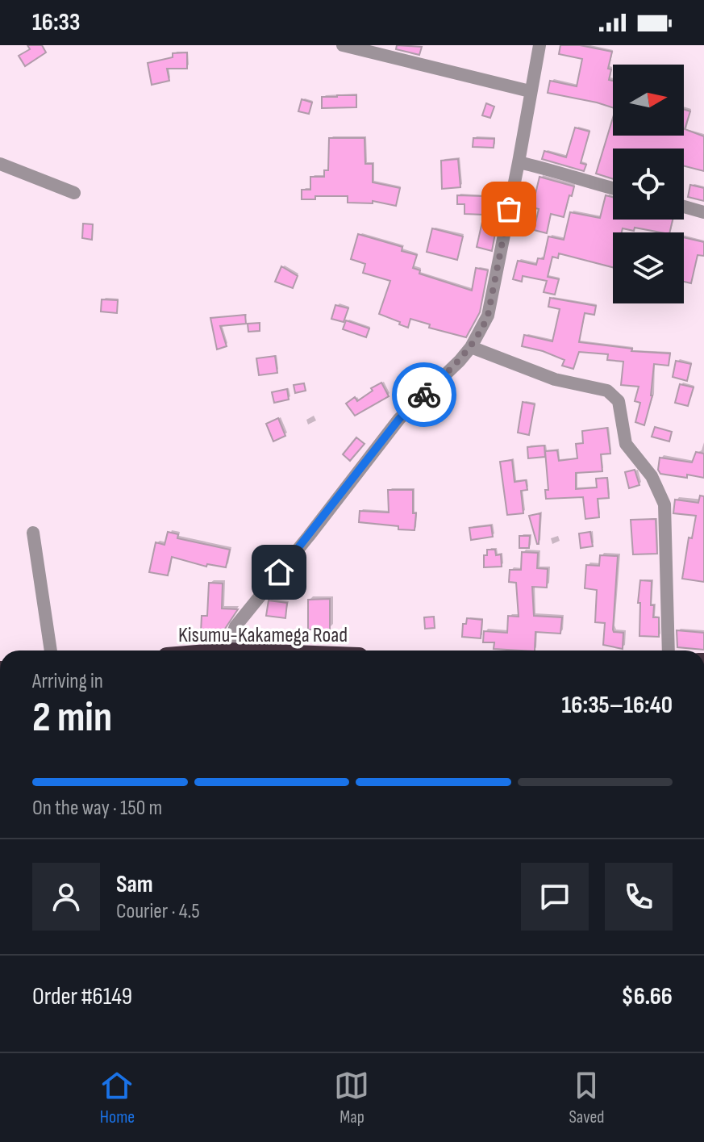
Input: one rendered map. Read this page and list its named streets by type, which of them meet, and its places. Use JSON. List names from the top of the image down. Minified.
{"north":"right","page":{"status":"16:33","heading":["2 min","Arriving in","16:35–16:40"],"panel":["Sam","Courier · 4.5","Order #6149","$6.66"],"bar":"On the way · 150 m","tabs":["Home","Map","Saved"]}}
